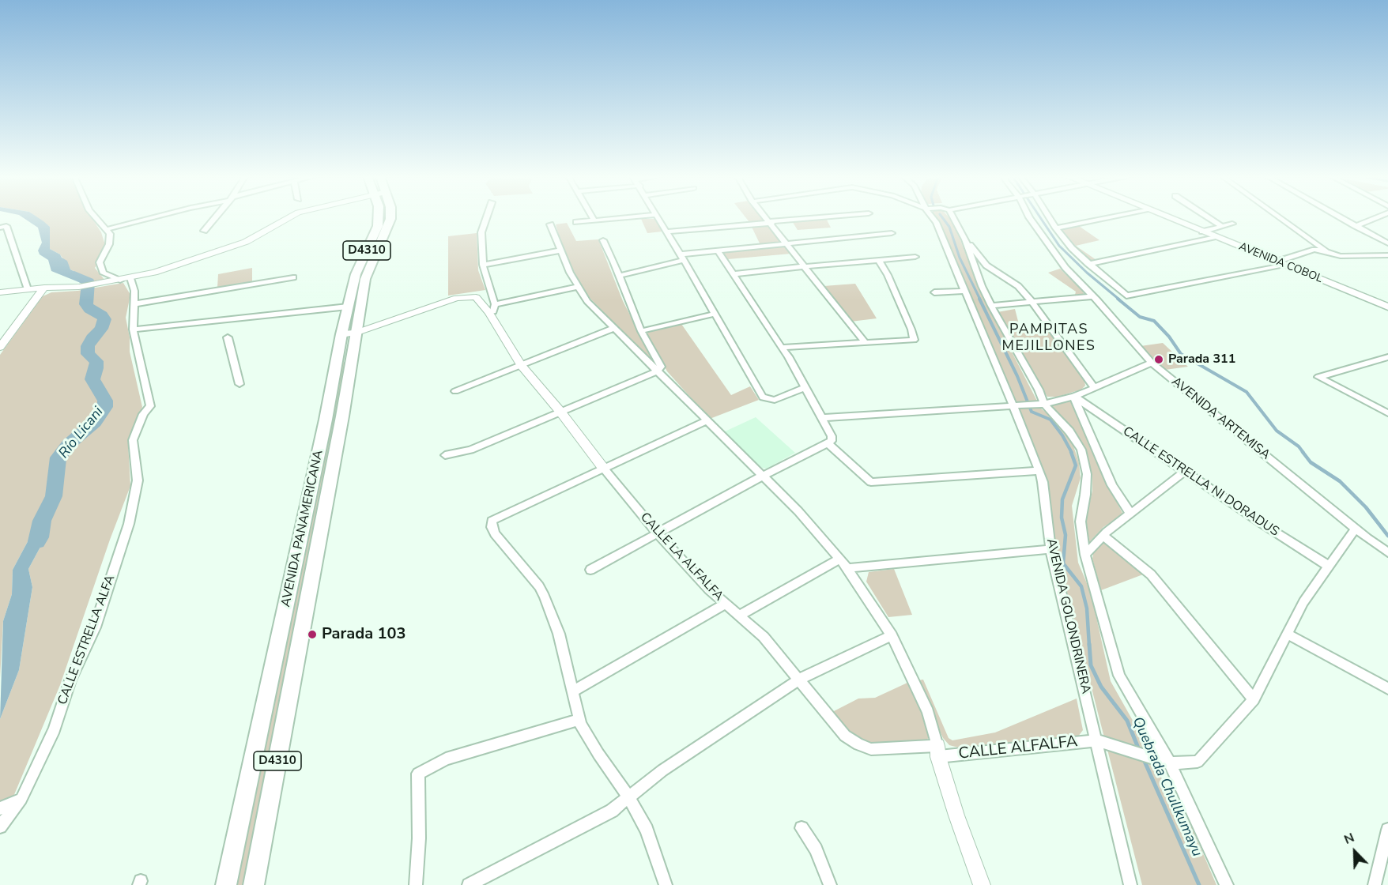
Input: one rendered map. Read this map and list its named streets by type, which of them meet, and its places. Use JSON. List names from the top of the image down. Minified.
{"streets":{"main road":["D4310","AVENIDA COBOL","AVENIDA PANAMERICANA"],"street":["AVENIDA ARTEMISA","CALLE ESTRELLA NI DORADUS","CALLE LA ALFALFA","AVENIDA GOLONDRINERA","CALLE ESTRELLA ALFA","CALLE ALFALFA"]},"crossings":[["AVENIDA COBOL","AVENIDA ARTEMISA"],["AVENIDA PANAMERICANA","CALLE LA ALFALFA"],["CALLE LA ALFALFA","CALLE ALFALFA"],["AVENIDA GOLONDRINERA","CALLE ALFALFA"]],"districts":["PAMPITAS MEJILLONES"],"water":["Río Licani","Quebrada Chullkumayu"],"places":["Parada 311","Parada 103"],"north":"top left"}
